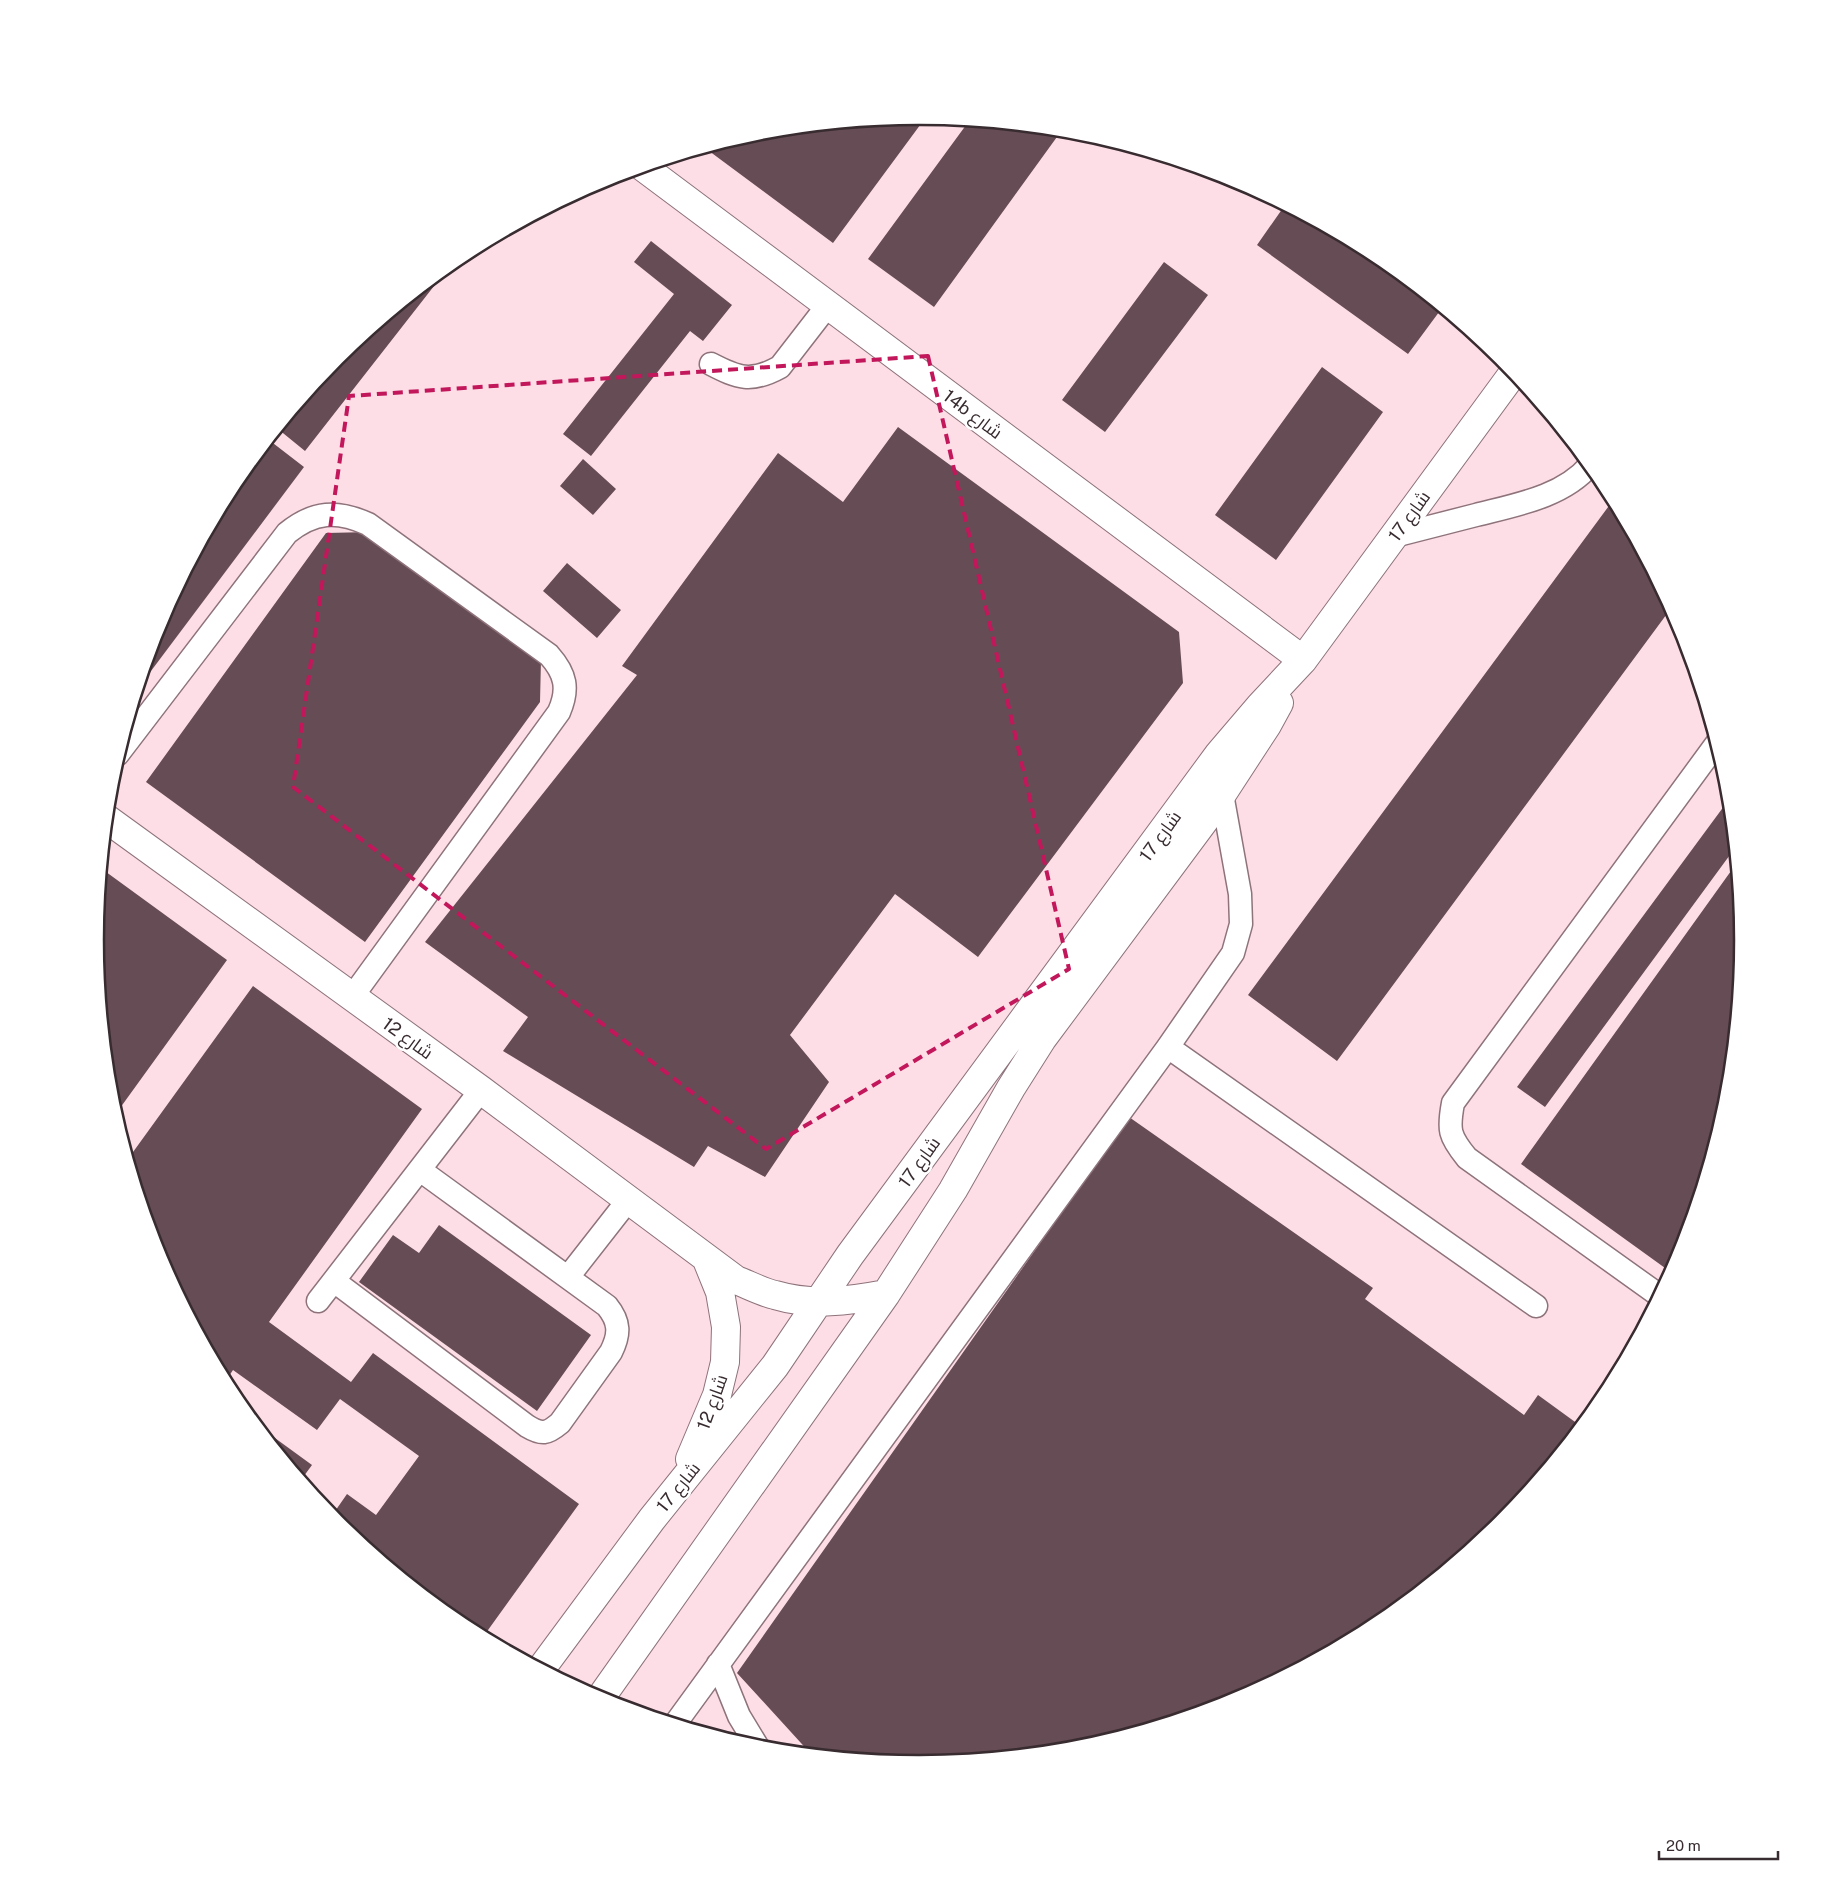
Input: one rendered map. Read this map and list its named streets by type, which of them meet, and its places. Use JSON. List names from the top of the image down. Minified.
{"streets":{"street":["14b شارع","شارع 17","شارع 12"]},"crossings":[["14b شارع","شارع 17"],["شارع 17","شارع 12"]],"scale_bar":"20 m"}
